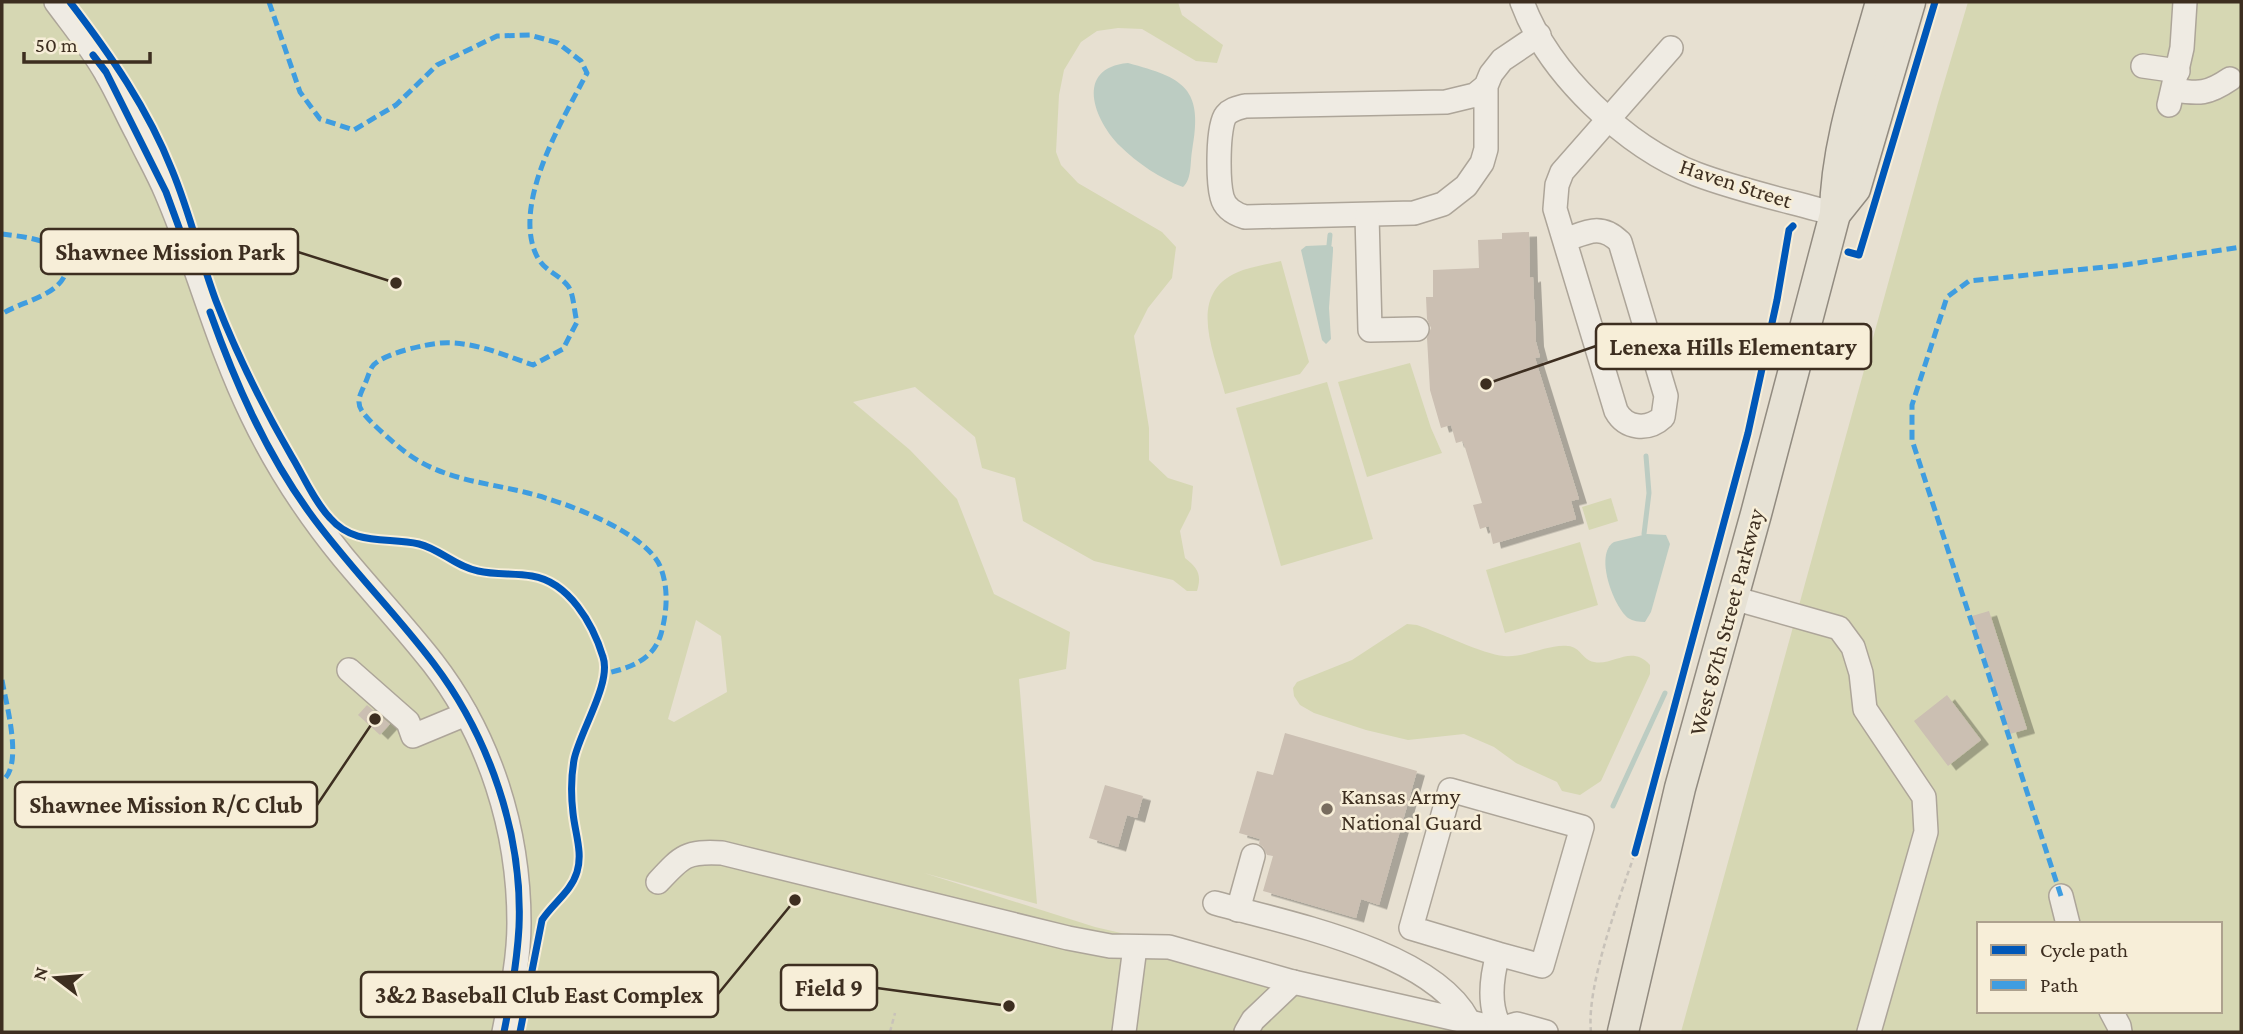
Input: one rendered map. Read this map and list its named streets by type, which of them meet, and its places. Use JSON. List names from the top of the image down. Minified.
{"streets":{"main road":["West 87th Street Parkway"],"street":["Haven Street"]},"crossings":[["Haven Street","West 87th Street Parkway"]],"places":["Shawnee Mission Park","Lenexa Hills Elementary","Shawnee Mission R/C Club","Kansas Army National Guard","3&2 Baseball Club East Complex","Field 9"],"legend":["Cycle path","Path"],"scale_bar":"50 m","north":"left"}
